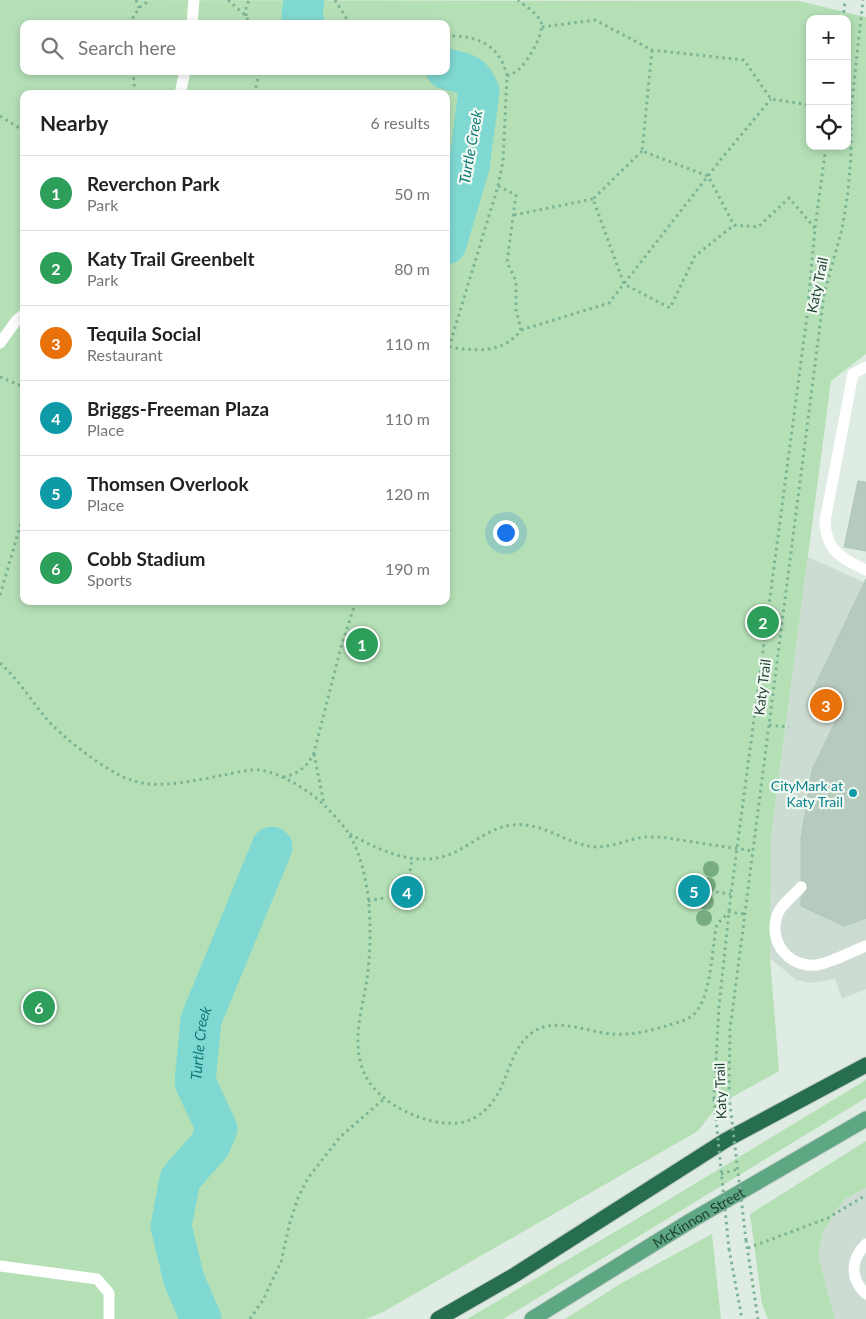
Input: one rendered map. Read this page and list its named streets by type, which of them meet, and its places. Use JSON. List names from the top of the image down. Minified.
{"streets":{"main road":["McKinnon Street"],"path":["Katy Trail"]},"water":["Turtle Creek"],"places":["CityMark at Katy Trail"],"page":{"map_buttons":["+","−"],"search":"Search here","heading":["Nearby","6 results"],"list":[{"mark":"1","name":"Reverchon Park","note":"Park","value":"50 m"},{"mark":"2","name":"Katy Trail Greenbelt","note":"Park","value":"80 m"},{"mark":"3","name":"Tequila Social","note":"Restaurant","value":"110 m"},{"mark":"4","name":"Briggs-Freeman Plaza","note":"Place","value":"110 m"},{"mark":"5","name":"Thomsen Overlook","note":"Place","value":"120 m"},{"mark":"6","name":"Cobb Stadium","note":"Sports","value":"190 m"}],"pins":["2","1","3","5","4","6"]}}
